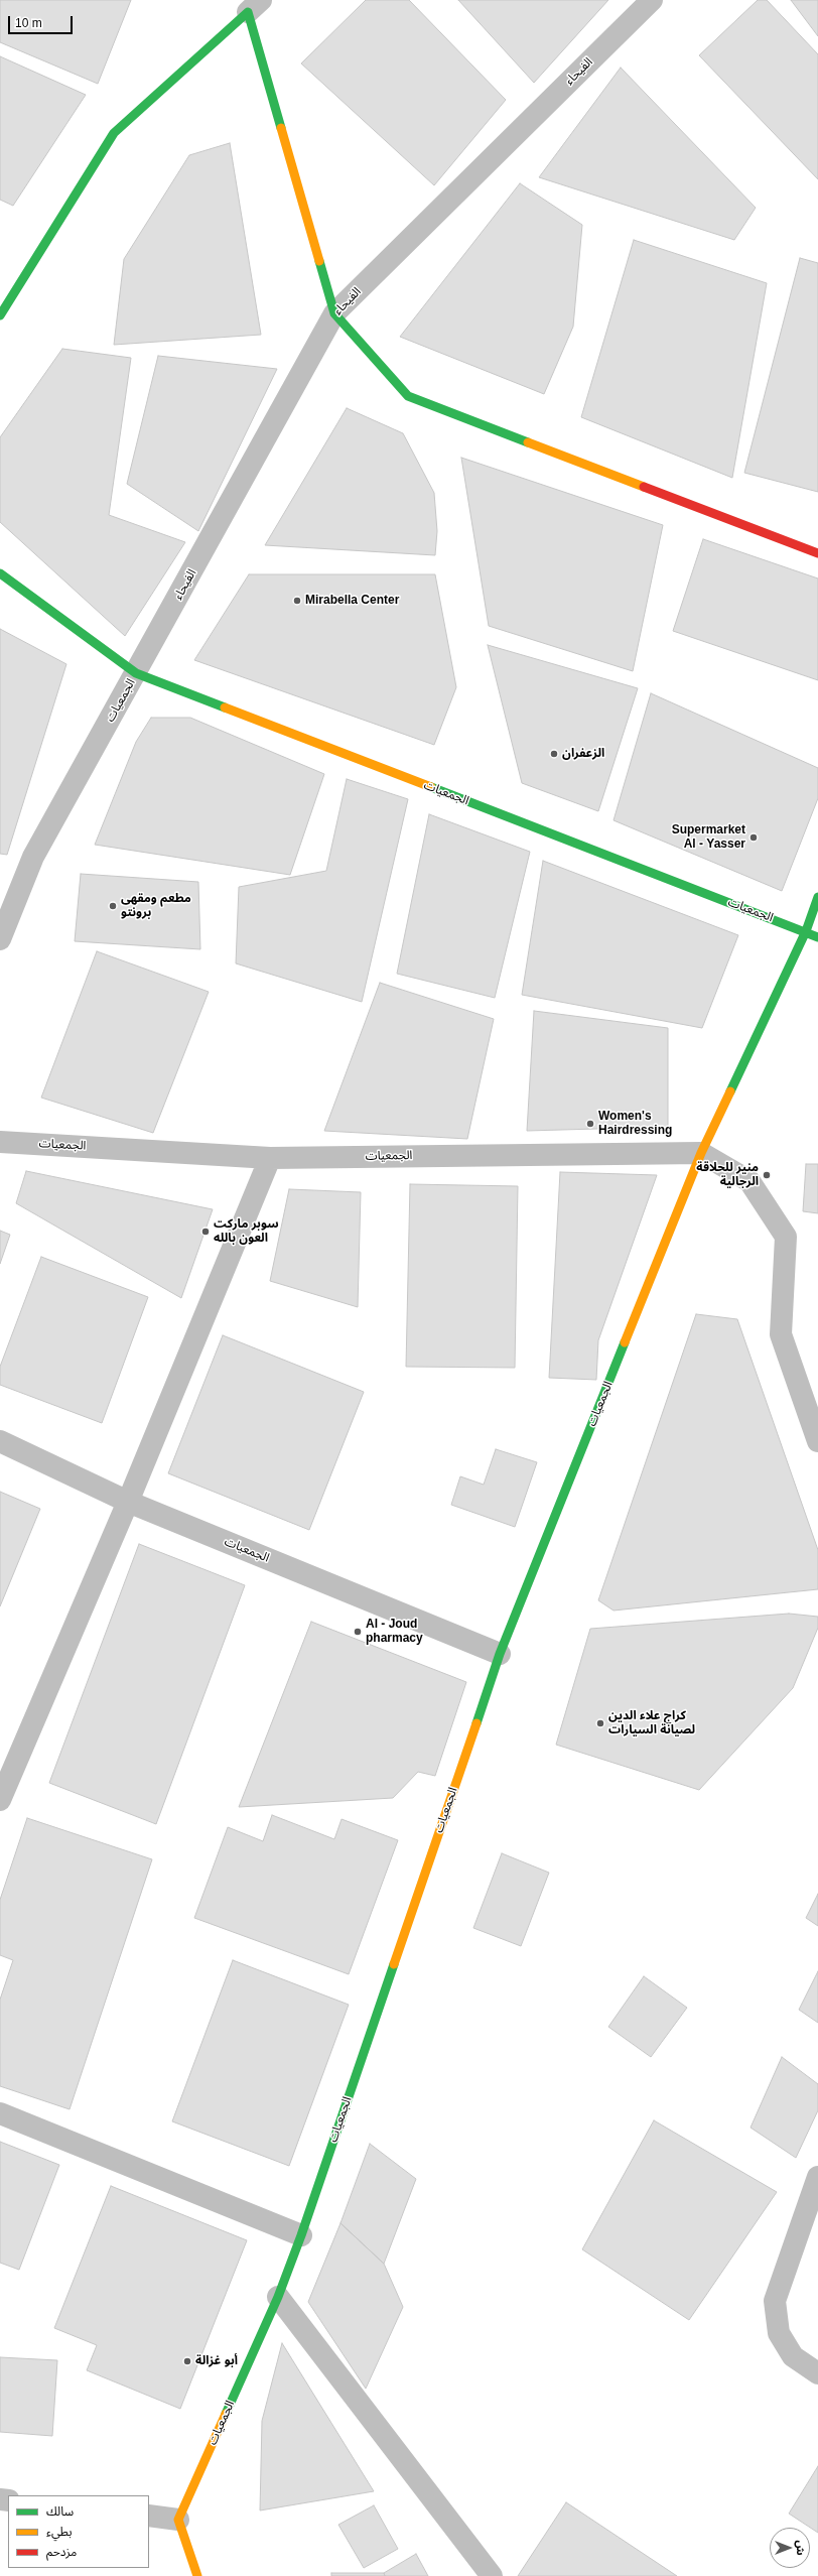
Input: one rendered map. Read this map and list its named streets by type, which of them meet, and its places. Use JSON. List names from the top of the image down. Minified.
{"streets":{"street":["الفيحاء","الجمعيات"]},"crossings":[["الفيحاء","الجمعيات"]],"places":["Mirabella Center","الزعفران","Supermarket Al - Yasser","مطعم ومقهى برونتو","Women's Hairdressing","منير للحلاقة الرجالية","سوبر ماركت العون بالله","Al - Joud pharmacy","كراج علاء الدين لصيانة السيارات","أبو غزالة"],"legend":["سالك","بطيء","مزدحم"],"scale_bar":"10 m","north":"right"}
